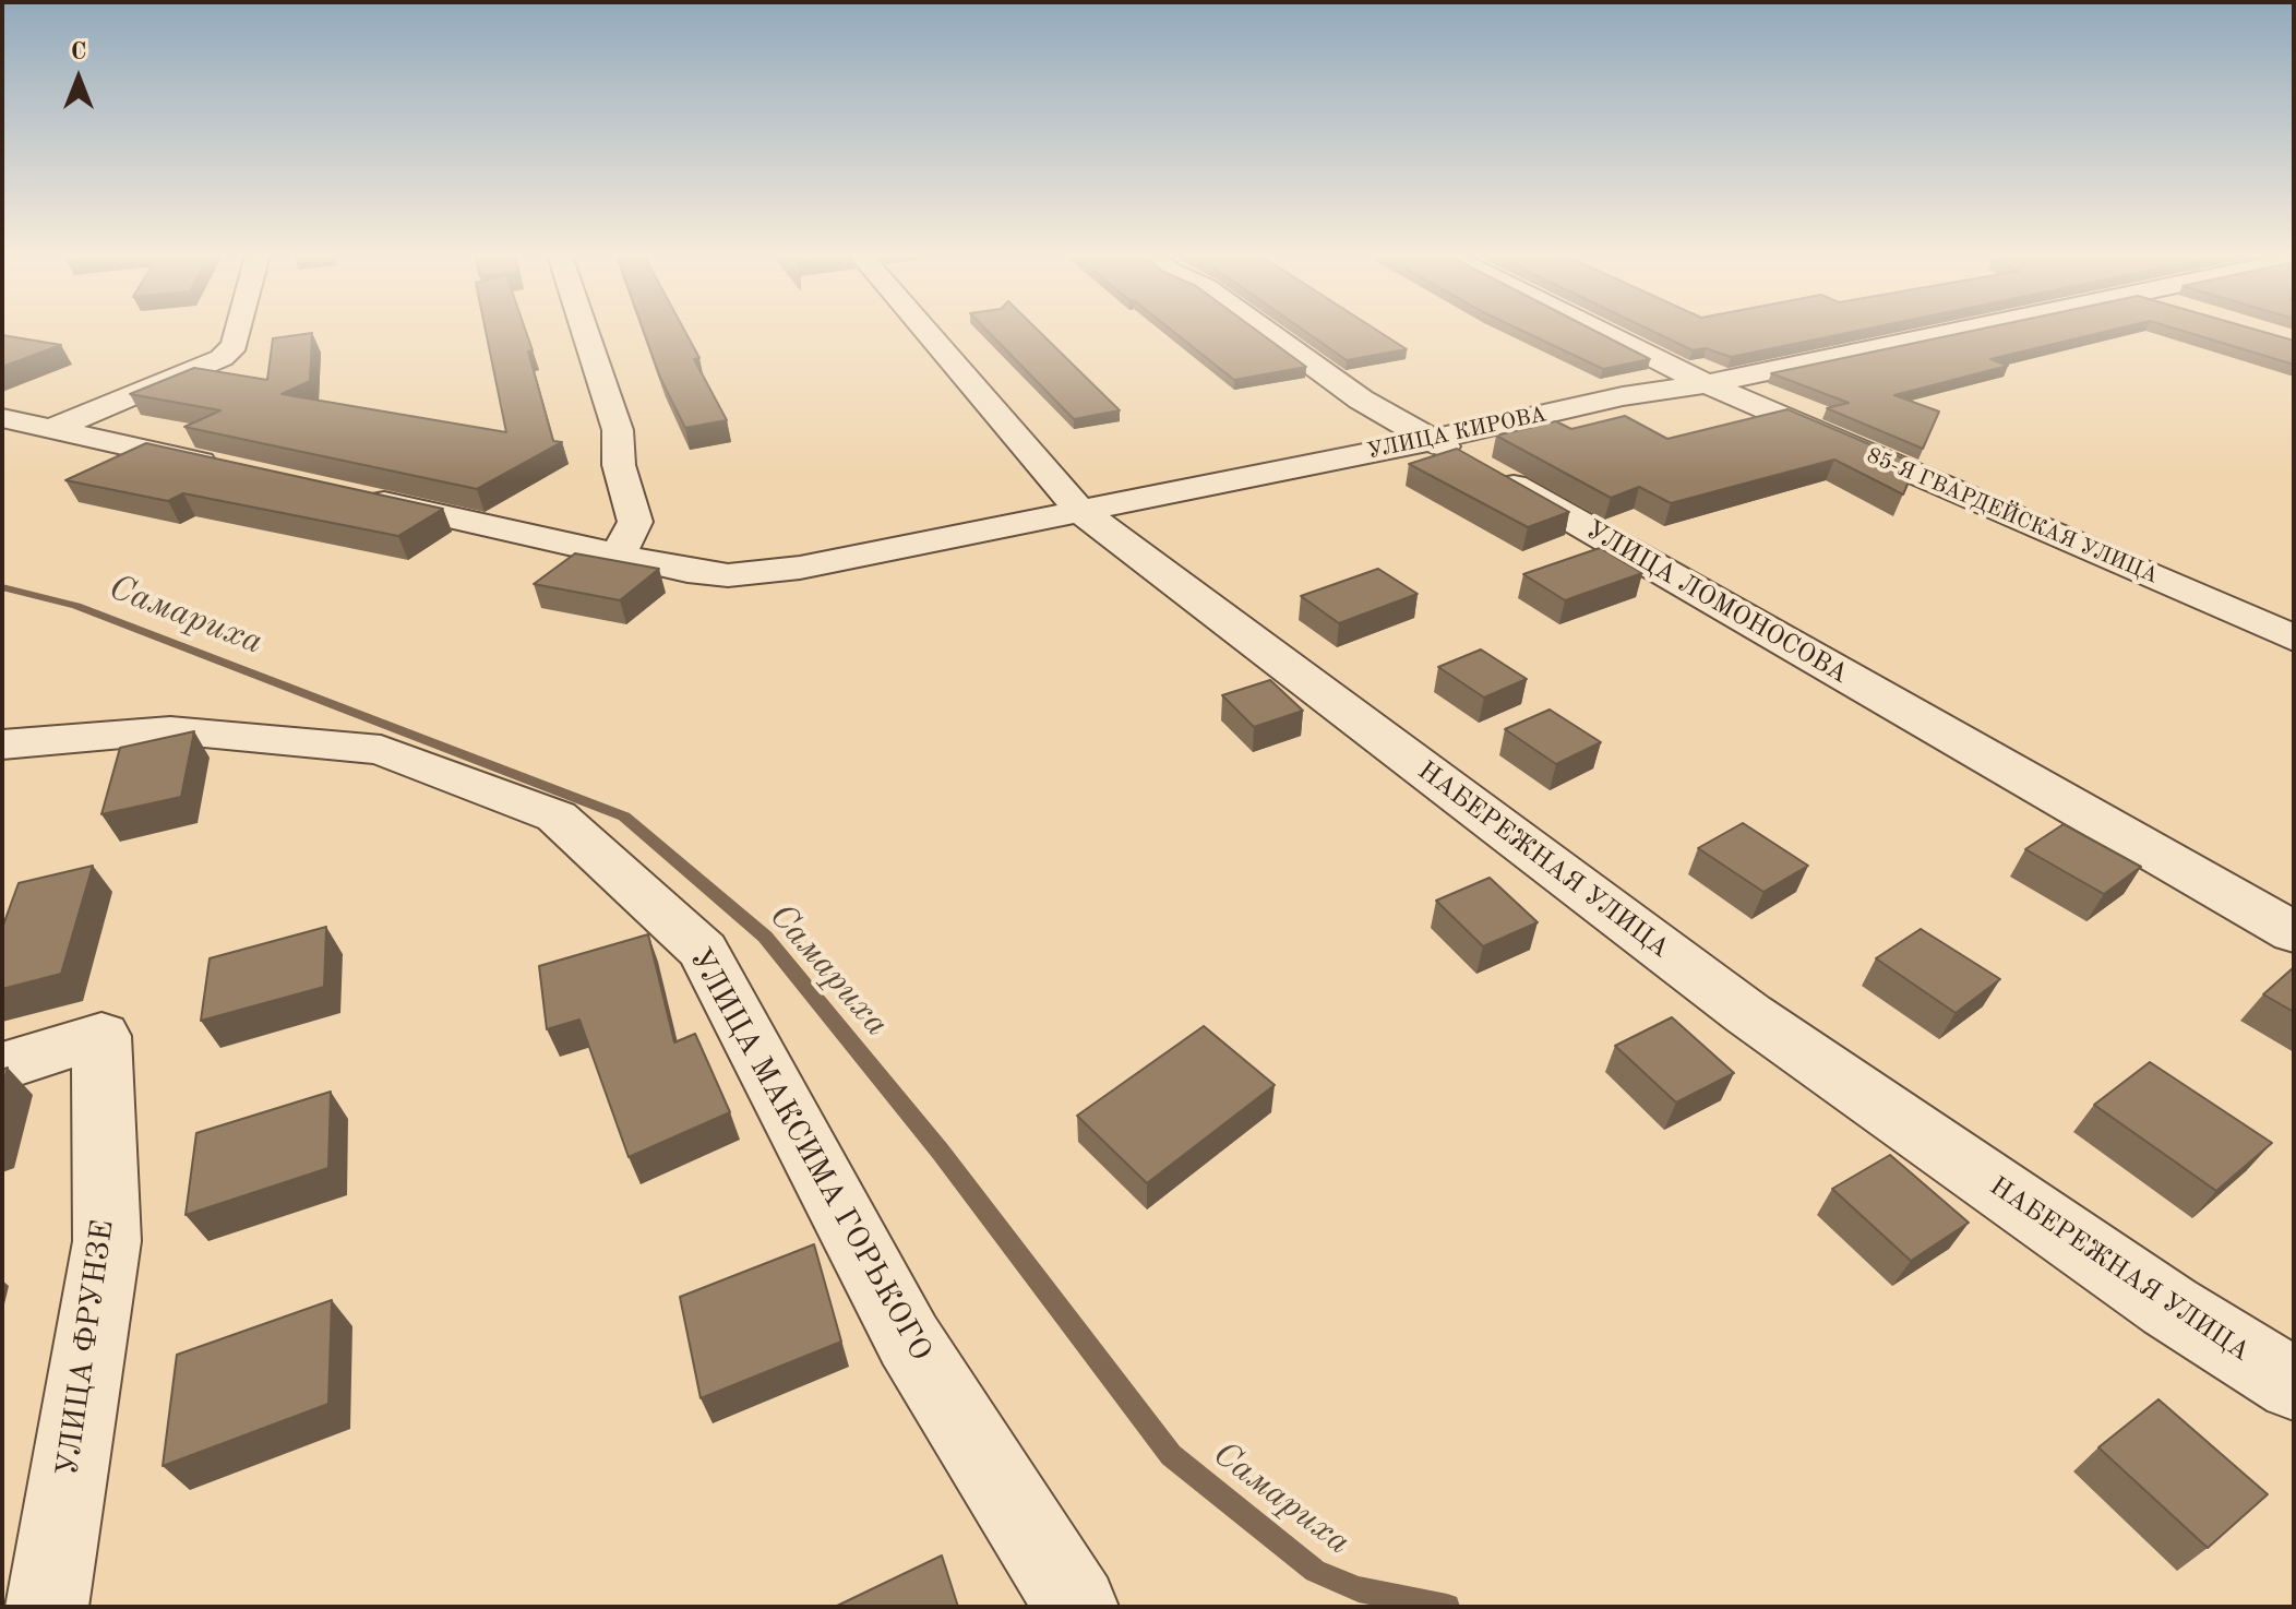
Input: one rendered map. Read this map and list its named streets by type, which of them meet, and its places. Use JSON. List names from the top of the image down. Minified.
{"streets":{"street":["УЛИЦА КИРОВА","85-Я ГВАРДЕЙСКАЯ УЛИЦА","УЛИЦА ЛОМОНОСОВА","НАБЕРЕЖНАЯ УЛИЦА","УЛИЦА МАКСИМА ГОРЬКОГО","УЛИЦА ФРУНЗЕ"]},"crossings":[["УЛИЦА КИРОВА","85-Я ГВАРДЕЙСКАЯ УЛИЦА"],["УЛИЦА КИРОВА","УЛИЦА ЛОМОНОСОВА"],["УЛИЦА КИРОВА","НАБЕРЕЖНАЯ УЛИЦА"]],"water":["Самариха"],"north":"top"}
